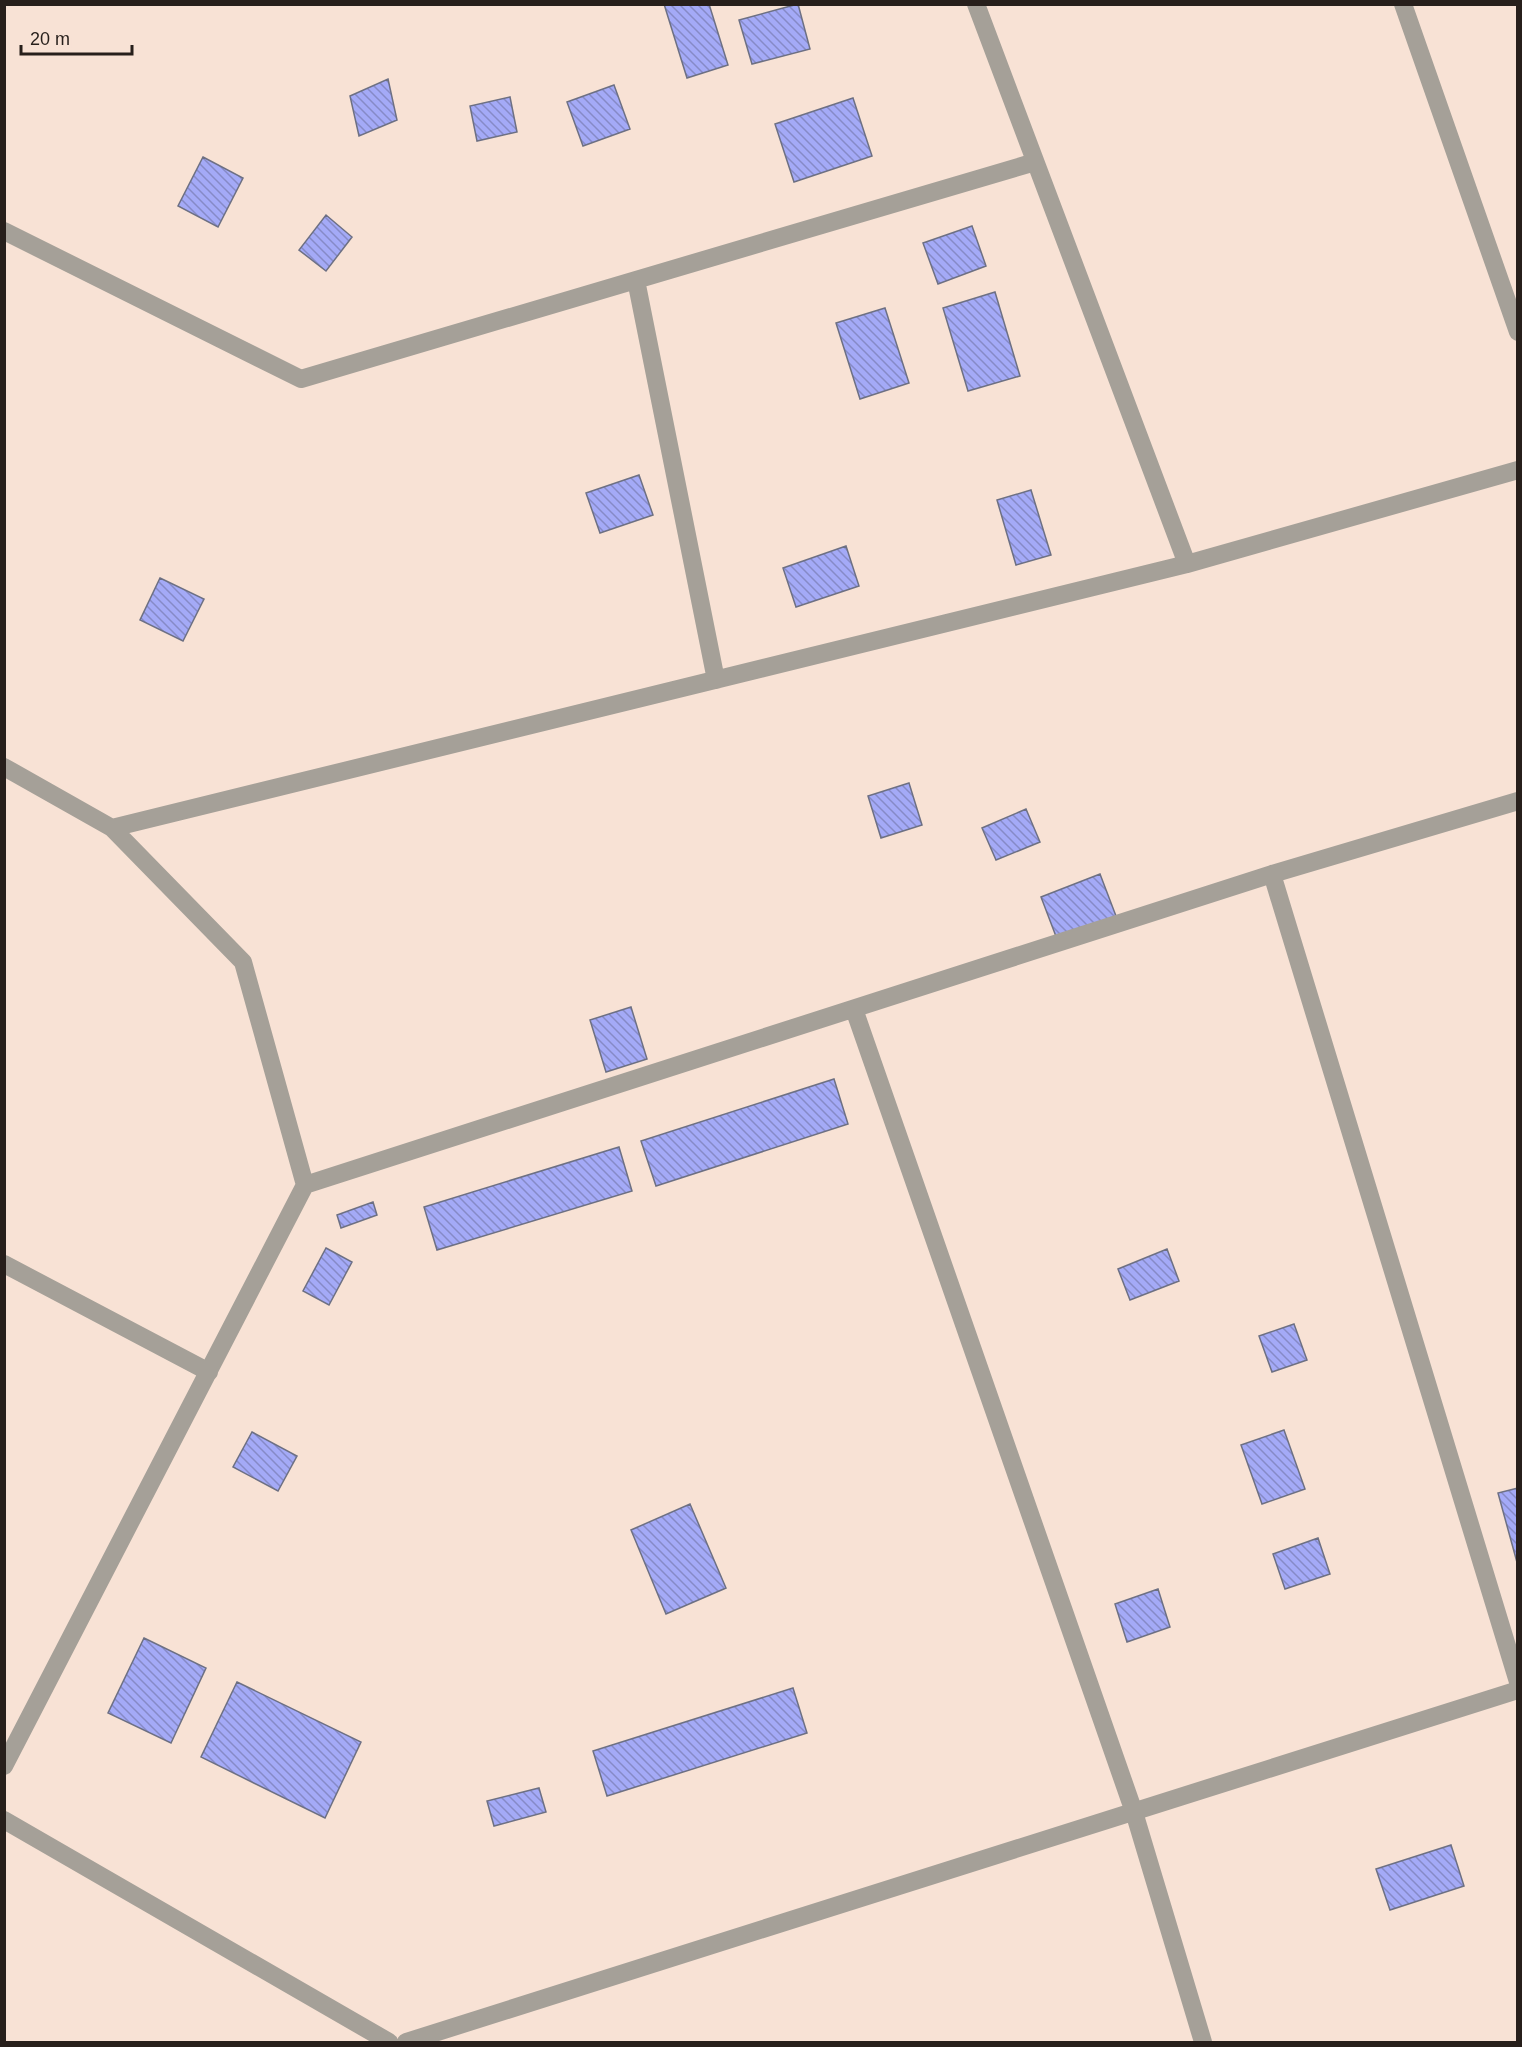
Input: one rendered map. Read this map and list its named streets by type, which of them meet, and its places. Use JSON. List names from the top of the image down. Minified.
{"scale_bar":"20 m"}
